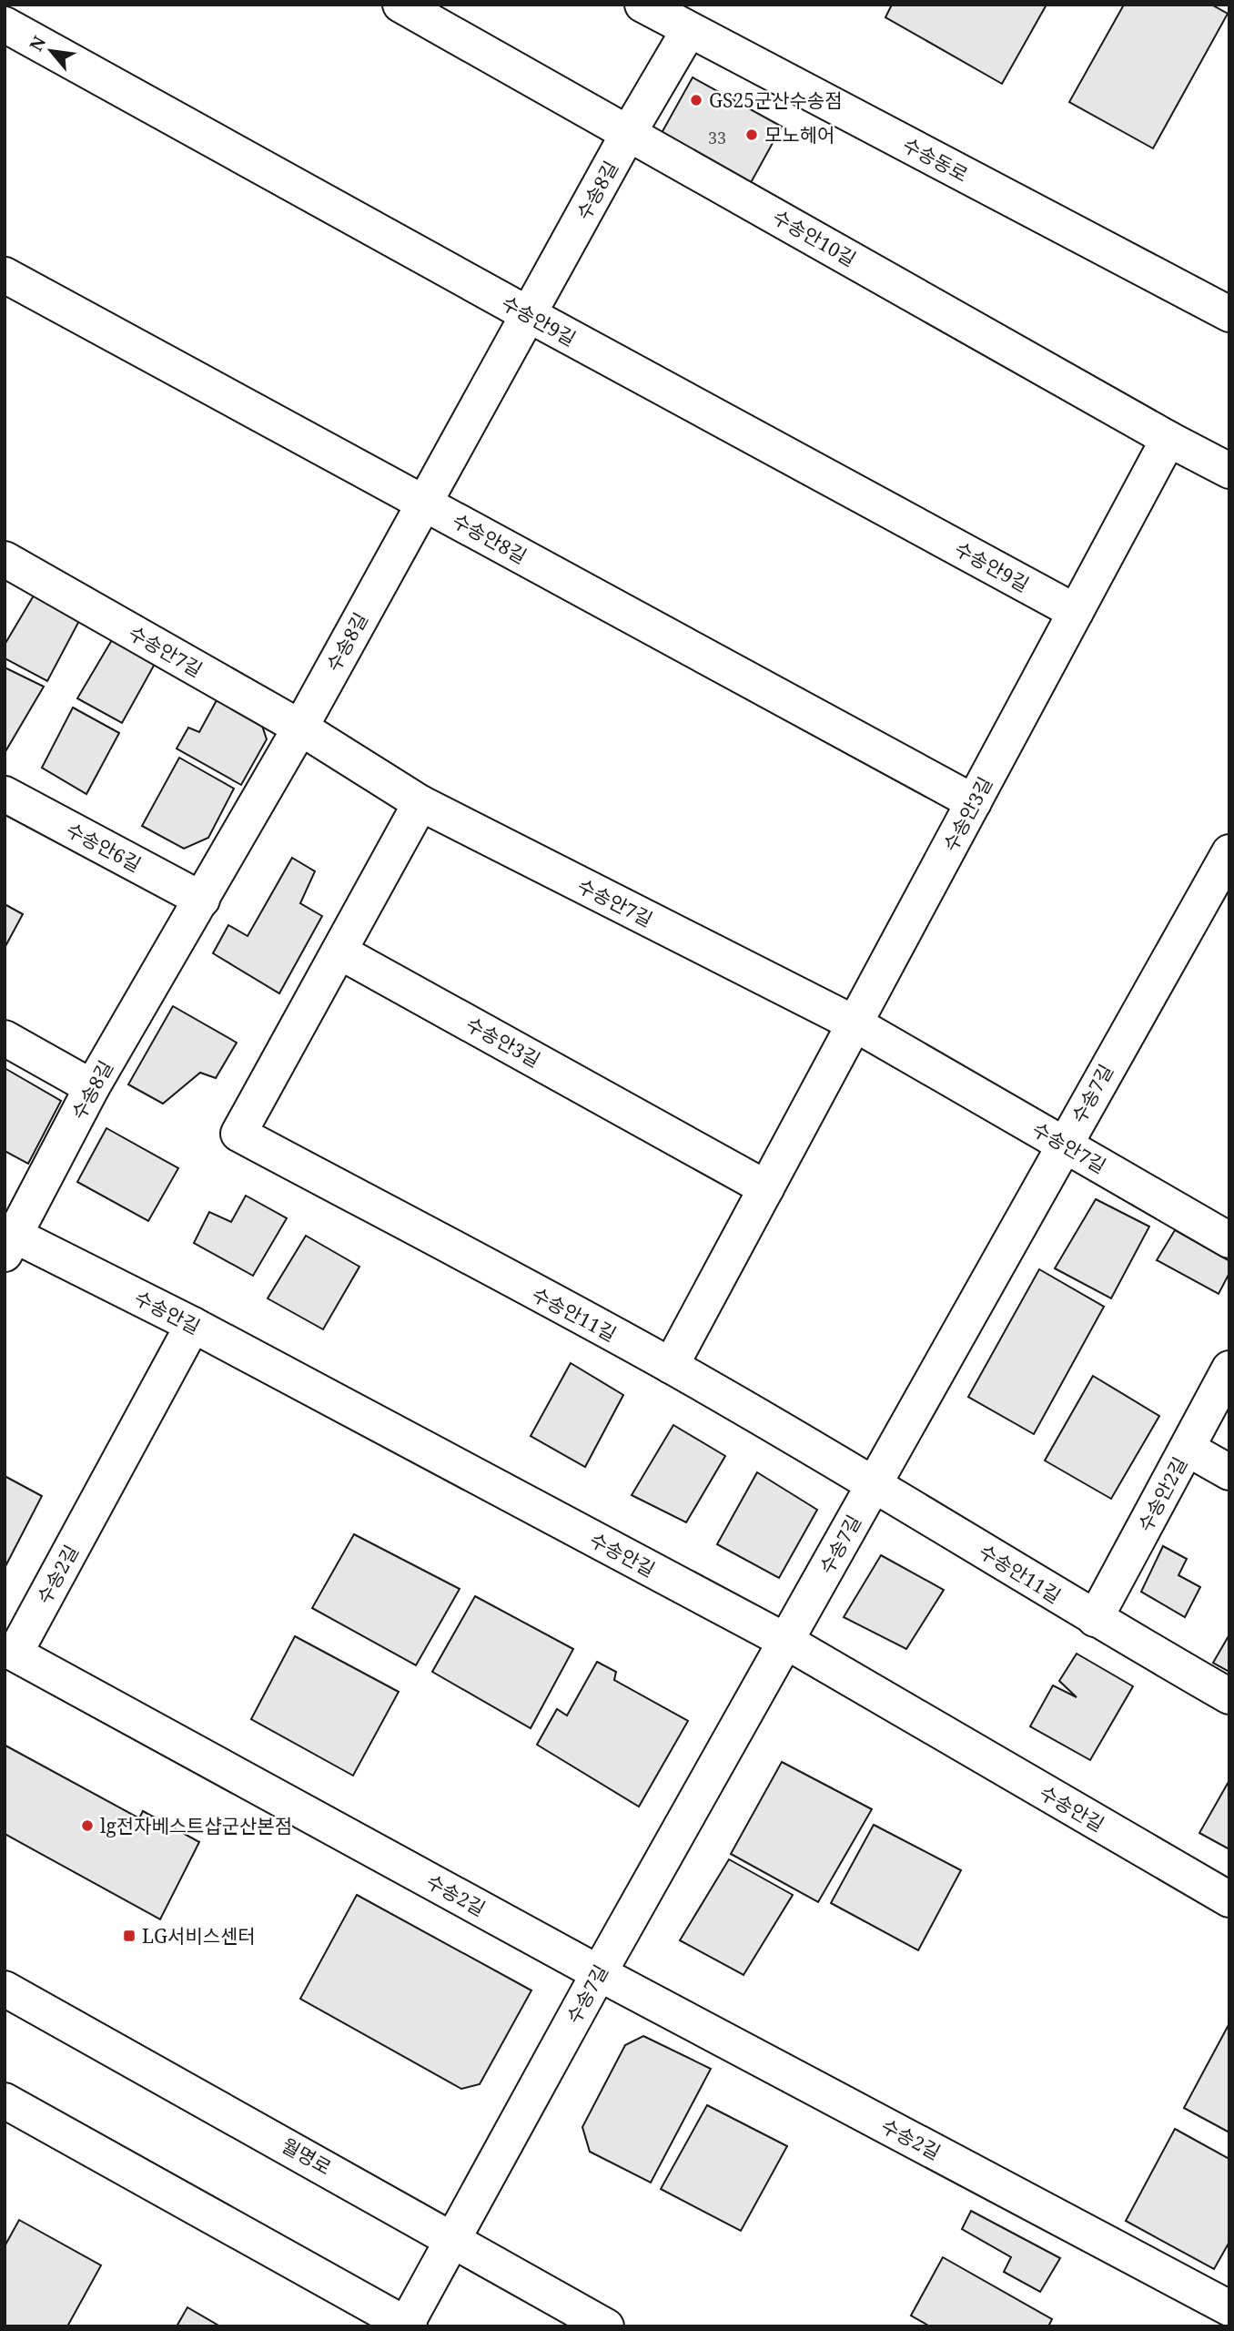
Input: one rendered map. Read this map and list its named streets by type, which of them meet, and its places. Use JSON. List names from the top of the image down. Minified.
{"streets":{"street":["수송동로","수송8길","수송안10길","수송안9길","수송안8길","수송안7길","수송안3길","수송안6길","수송7길","수송안길","수송안11길","수송안2길","수송2길","월명로"]},"crossings":[["수송동로","수송8길"],["수송8길","수송안10길"],["수송8길","수송안9길"],["수송8길","수송안8길"],["수송8길","수송안7길"],["수송8길","수송안6길"],["수송8길","수송안길"],["수송안10길","수송안3길"],["수송안9길","수송안3길"],["수송안8길","수송안3길"],["수송안7길","수송안3길"],["수송안7길","수송7길"],["수송안7길","수송안11길"],["수송안3길","수송안11길"],["수송7길","수송안길"],["수송7길","수송안11길"],["수송7길","수송2길"],["수송7길","월명로"],["수송안길","수송2길"],["수송안11길","수송안2길"]],"places":{"other":["GS25군산수송점","모노헤어","lg전자베스트샵군산본점"],"transit":["LG서비스센터"]},"house_numbers":["33"],"north":"top left"}
